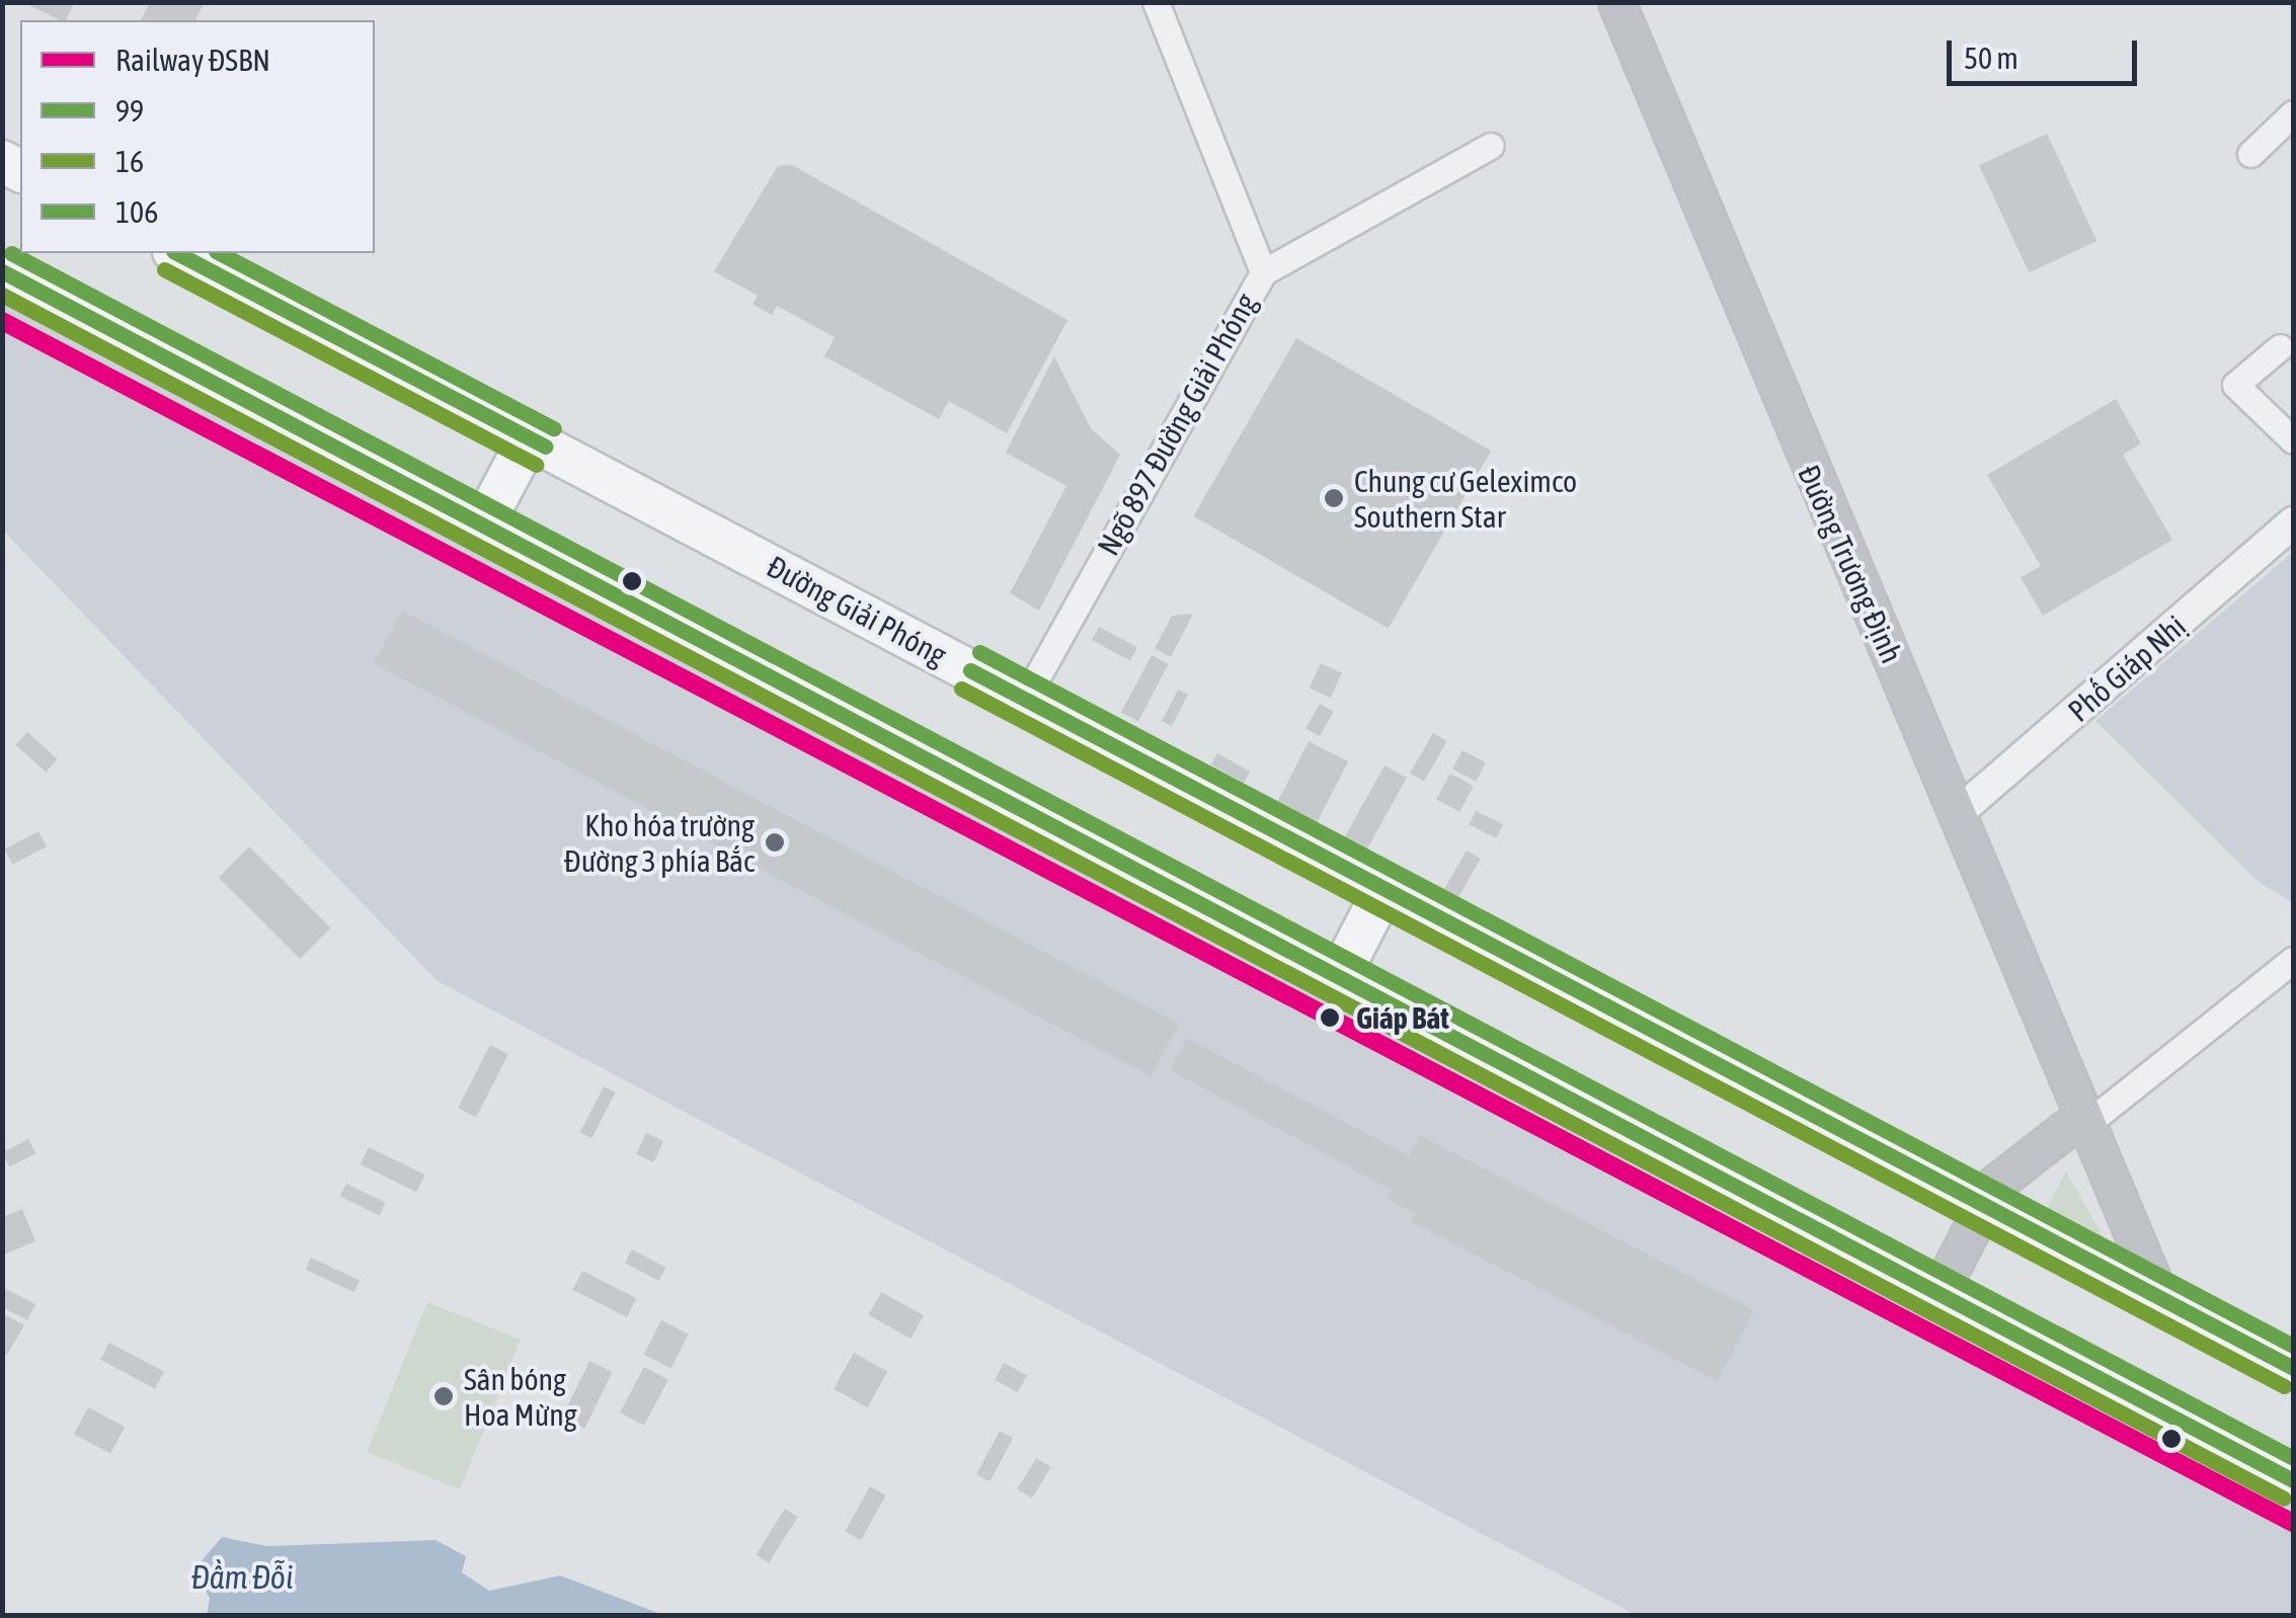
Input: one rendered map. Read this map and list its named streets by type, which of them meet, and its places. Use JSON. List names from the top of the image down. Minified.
{"streets":{"main road":["Đường Trương Định","Đường Giải Phóng"],"street":["Ngõ 897 Đường Giải Phóng","Phố Giáp Nhị"]},"crossings":[["Ngõ 897 Đường Giải Phóng","Đường Giải Phóng"],["Đường Trương Định","Đường Giải Phóng"],["Đường Trương Định","Phố Giáp Nhị"]],"water":["Đầm Đỗi"],"places":["Chung cư Geleximco Southern Star","Kho hóa trường Đường 3 phía Bắc","Giáp Bát","Sân bóng Hoa Mừng"],"lines":["transit line 99","transit line 106","transit line 16","rail line ĐSBN"],"legend":["Railway ĐSBN","99","16","106"],"scale_bar":"50 m"}
